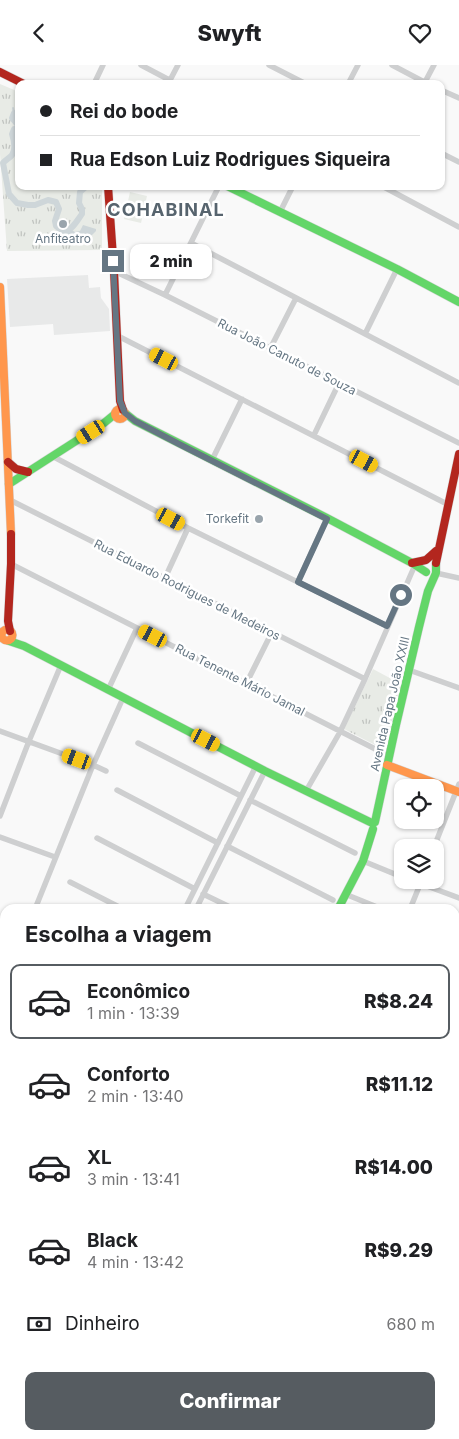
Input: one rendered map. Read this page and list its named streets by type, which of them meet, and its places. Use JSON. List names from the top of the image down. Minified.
{"streets":{"main road":["Avenida Papa João XXIII"],"street":["Rua João Canuto de Souza","Rua Eduardo Rodrigues de Medeiros","Rua Tenente Mário Jamal"]},"crossings":[["Rua Tenente Mário Jamal","Avenida Papa João XXIII"]],"districts":["COHABINAL"],"places":["Anfiteatro","Torkefit"],"page":{"header":"Swyft","banner":["Rei do bode","Rua Edson Luiz Rodrigues Siqueira"],"bubble":"2 min","heading":"Escolha a viagem","list":[{"name":"Econômico","note":"1 min · 13:39","value":"R$8.24"},{"name":"Conforto","note":"2 min · 13:40","value":"R$11.12"},{"name":"XL","note":"3 min · 13:41","value":"R$14.00"},{"name":"Black","note":"4 min · 13:42","value":"R$9.29"}],"pay":["Dinheiro","680 m"],"buttons":"Confirmar"}}
